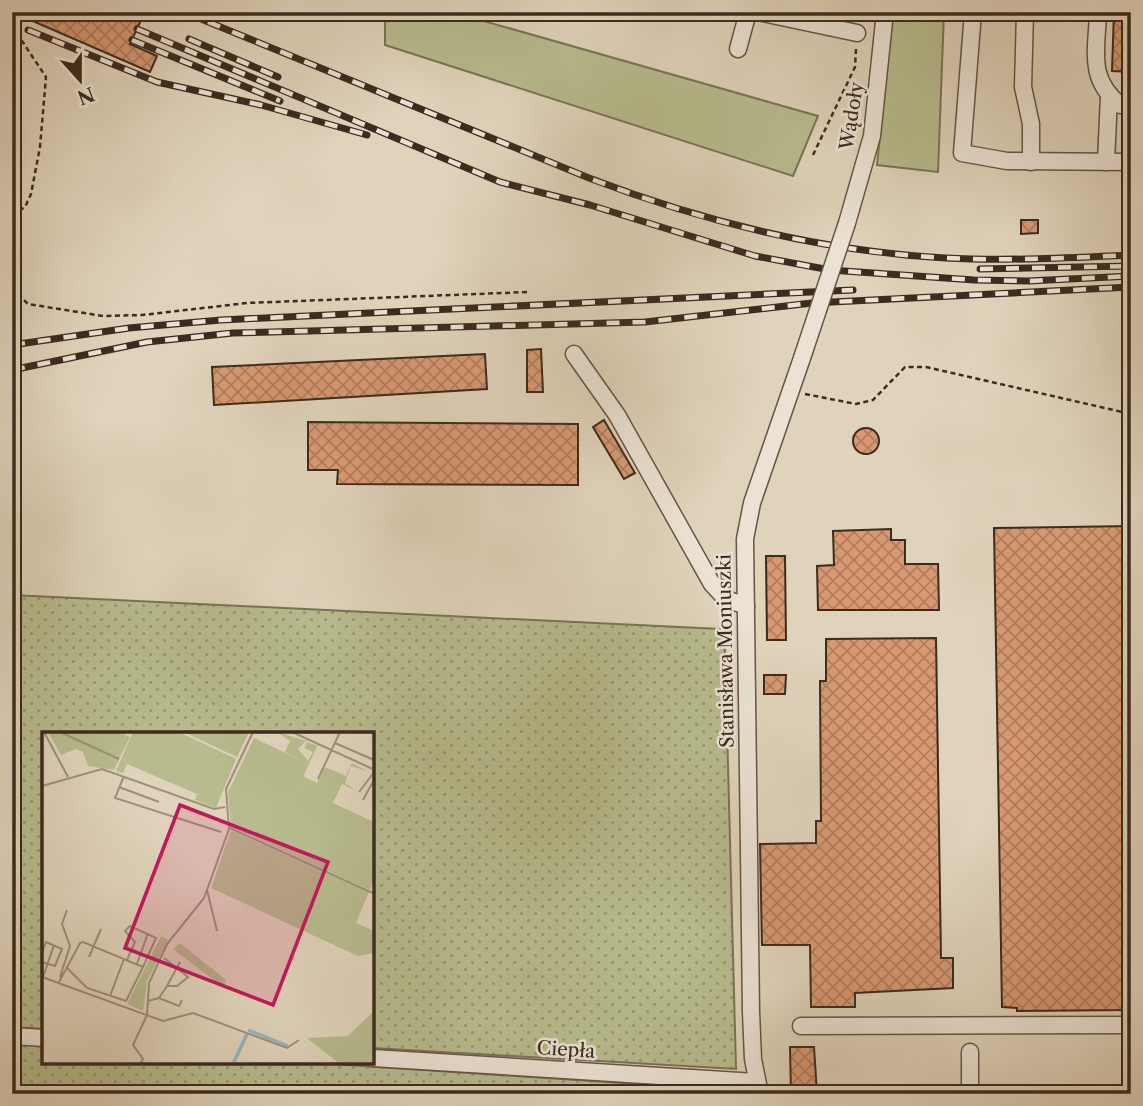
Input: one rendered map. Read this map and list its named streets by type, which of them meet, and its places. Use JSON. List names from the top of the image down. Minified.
{"streets":{"street":["Wądoły","Stanisława Moniuszki","Ciepła"]},"crossings":[["Wądoły","Stanisława Moniuszki"],["Stanisława Moniuszki","Ciepła"]],"north":"bottom"}
